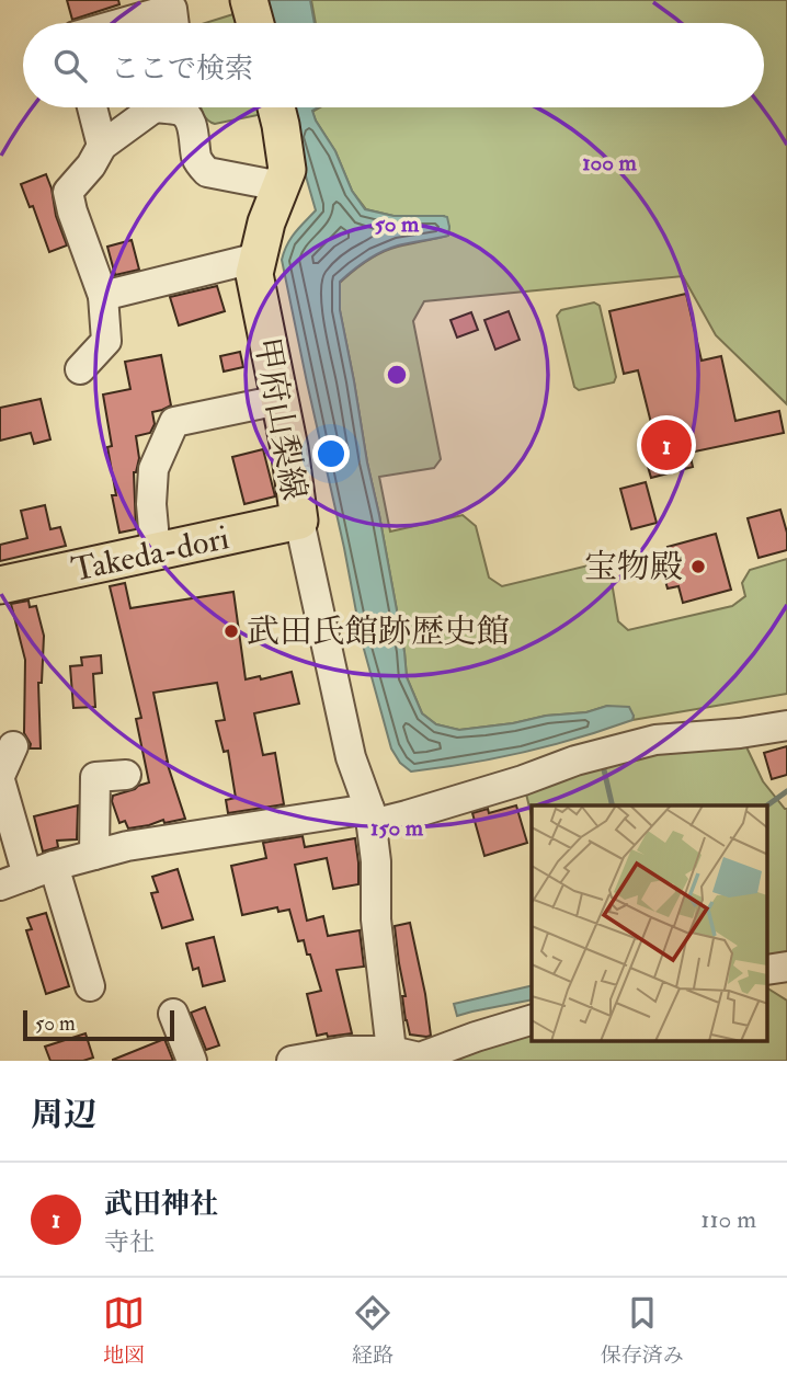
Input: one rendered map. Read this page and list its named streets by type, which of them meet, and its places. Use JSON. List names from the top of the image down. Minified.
{"streets":{"main road":["甲府山梨線","Takeda-dori"]},"crossings":[["甲府山梨線","Takeda-dori"]],"places":["宝物殿","武田氏館跡歴史館"],"scale_bar":"50 m","page":{"search":"ここで検索","pins":"1","scale":"50 m","heading":"周辺","list":[{"mark":"1","name":"武田神社","note":"寺社","value":"110 m"}],"nav":["地図","経路","保存済み"]},"rings":["100 m","50 m","150 m"]}
